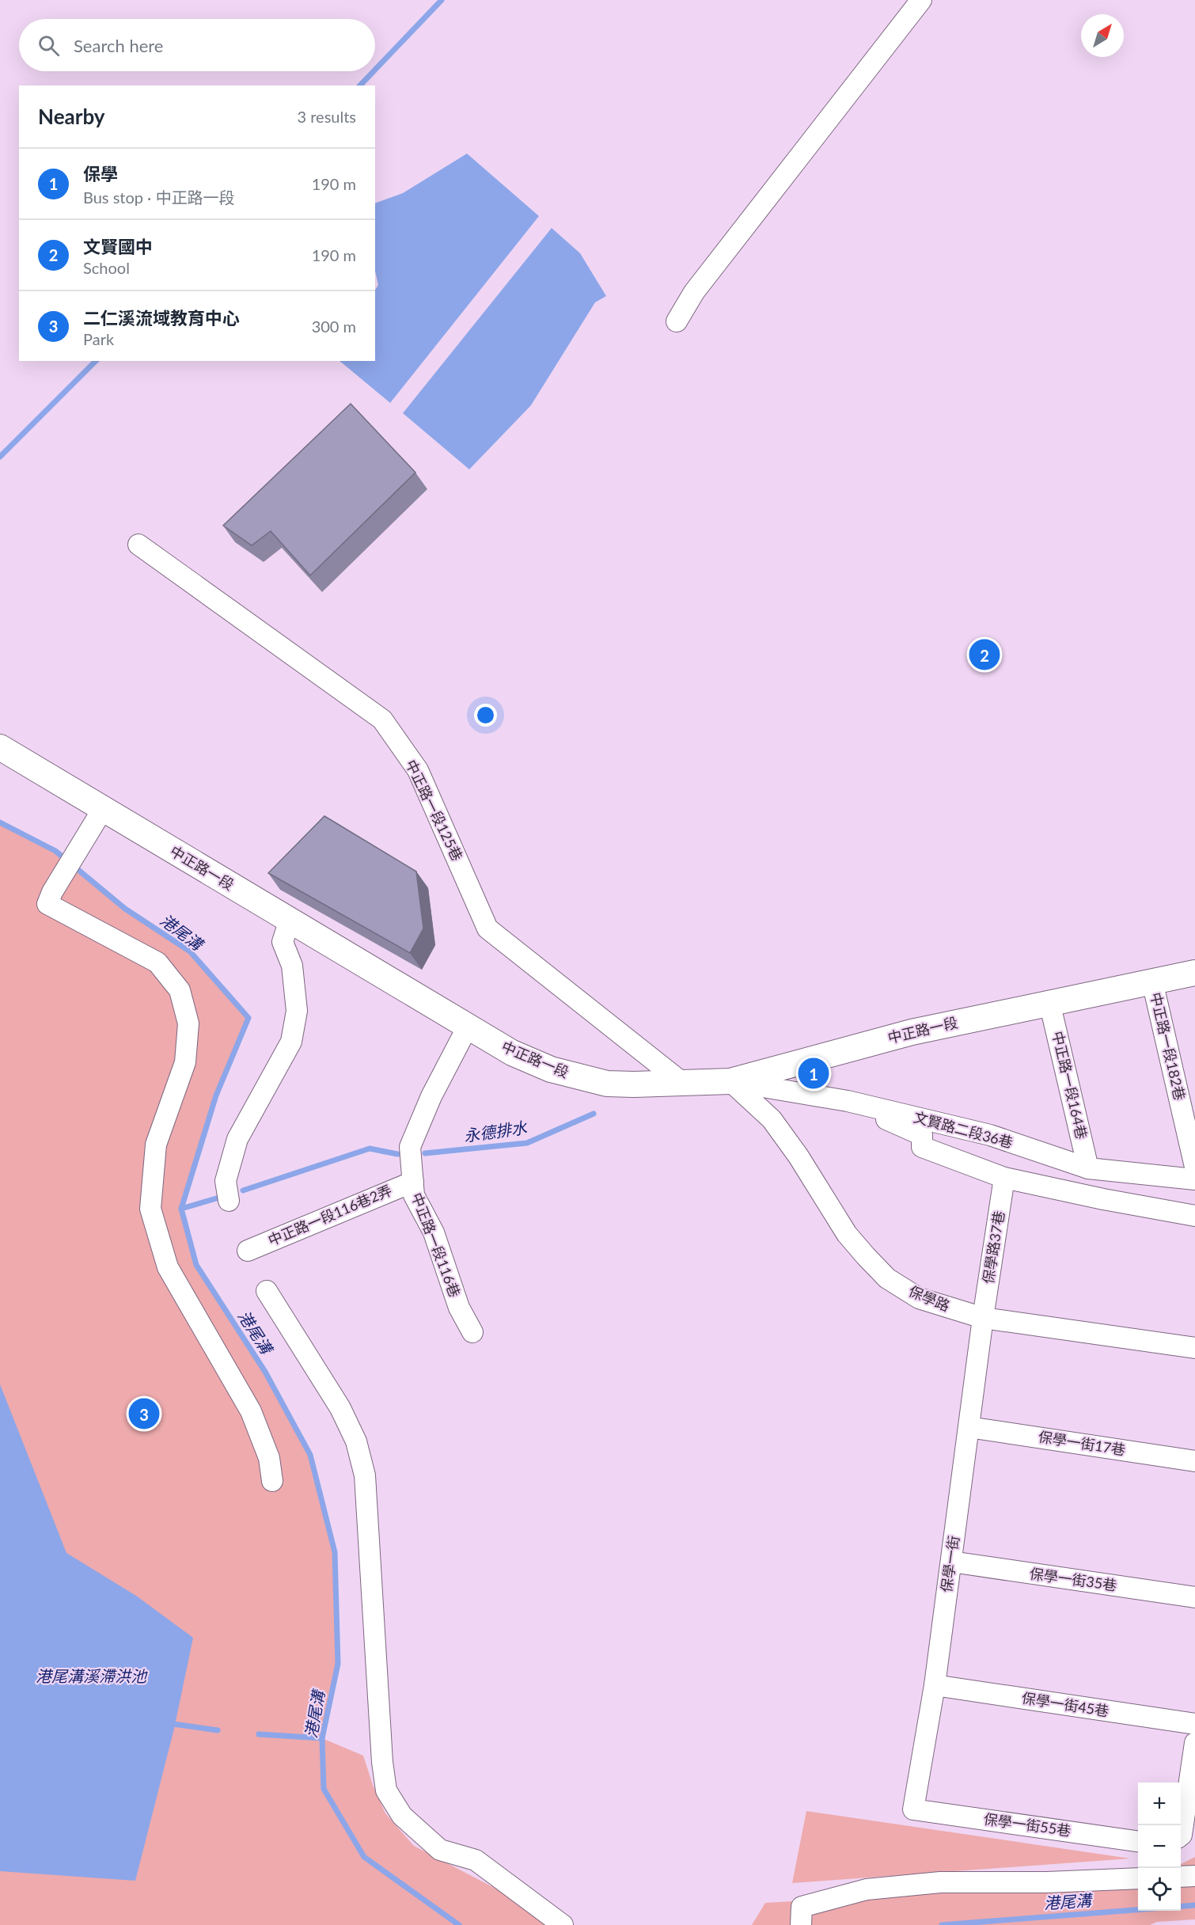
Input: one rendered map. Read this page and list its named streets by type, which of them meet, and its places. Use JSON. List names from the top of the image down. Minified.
{"streets":{"main road":["中正路一段"],"street":["中正路一段125巷","中正路一段182巷","中正路一段164巷","文賢路二段36巷","中正路一段116巷2弄","中正路一段116巷","保學路37巷","保學路","保學一街17巷","保學一街","保學一街35巷","保學一街45巷","保學一街55巷"]},"crossings":[["中正路一段125巷","中正路一段"],["中正路一段","中正路一段182巷"],["中正路一段","中正路一段164巷"],["中正路一段","文賢路二段36巷"],["中正路一段","中正路一段116巷"],["中正路一段","保學路"],["中正路一段164巷","文賢路二段36巷"],["文賢路二段36巷","保學路"],["中正路一段116巷2弄","中正路一段116巷"],["保學路37巷","保學路"],["保學路37巷","保學一街"],["保學路","保學一街"],["保學一街17巷","保學一街"],["保學一街","保學一街35巷"],["保學一街","保學一街45巷"],["保學一街","保學一街55巷"]],"water":["港尾溝","永德排水","港尾溝溪滯洪池"],"north":"top right","page":{"search":"Search here","heading":["Nearby","3 results"],"list":[{"mark":"1","name":"保學","note":"Bus stop · 中正路一段","value":"190 m"},{"mark":"2","name":"文賢國中","note":"School","value":"190 m"},{"mark":"3","name":"二仁溪流域教育中心","note":"Park","value":"300 m"}],"pins":["2","1","3"],"map_buttons":["+","−"]}}
